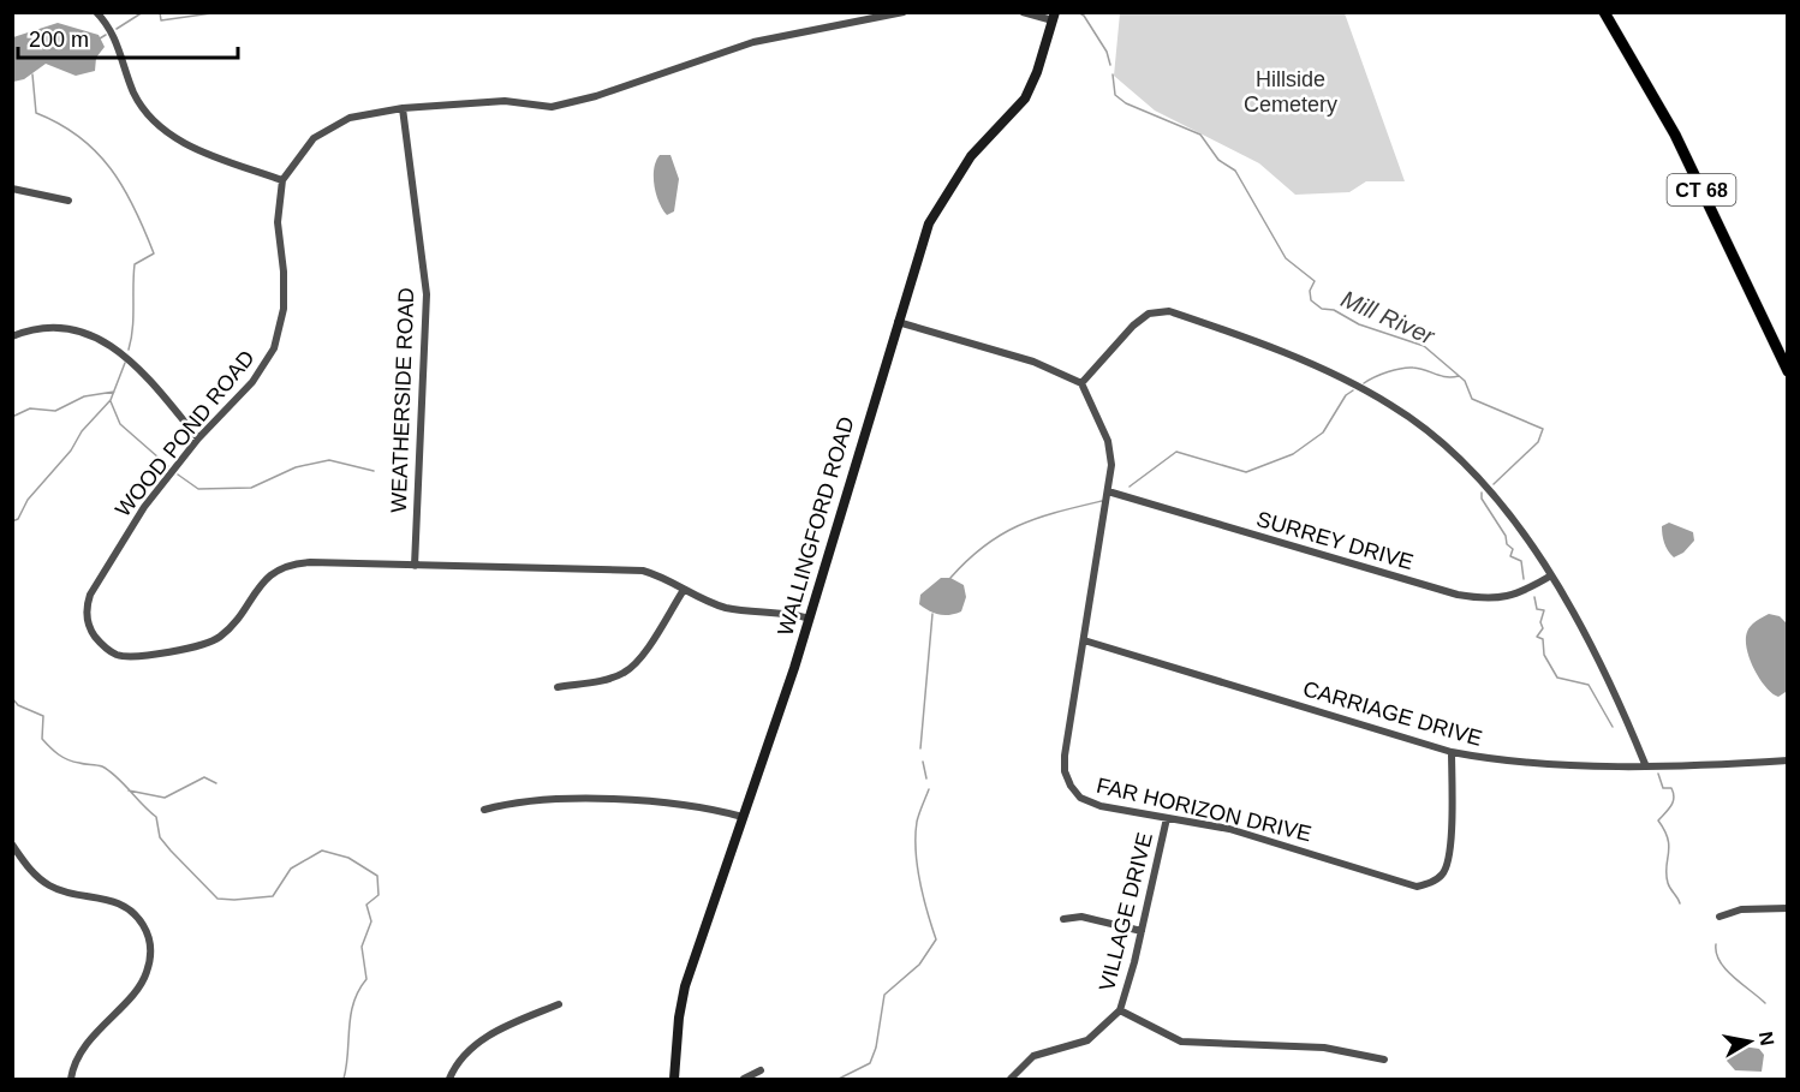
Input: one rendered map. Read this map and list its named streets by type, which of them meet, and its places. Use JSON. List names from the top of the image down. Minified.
{"streets":{"main road":["CT 68"],"street":["WEATHERSIDE ROAD","WOOD POND ROAD","WALLINGFORD ROAD","SURREY DRIVE","CARRIAGE DRIVE","FAR HORIZON DRIVE","VILLAGE DRIVE"]},"crossings":[["WEATHERSIDE ROAD","WOOD POND ROAD"],["WOOD POND ROAD","WALLINGFORD ROAD"],["SURREY DRIVE","FAR HORIZON DRIVE"],["CARRIAGE DRIVE","FAR HORIZON DRIVE"],["FAR HORIZON DRIVE","VILLAGE DRIVE"]],"water":["Mill River"],"parks":["Hillside Cemetery"],"scale_bar":"200 m","north":"right"}
